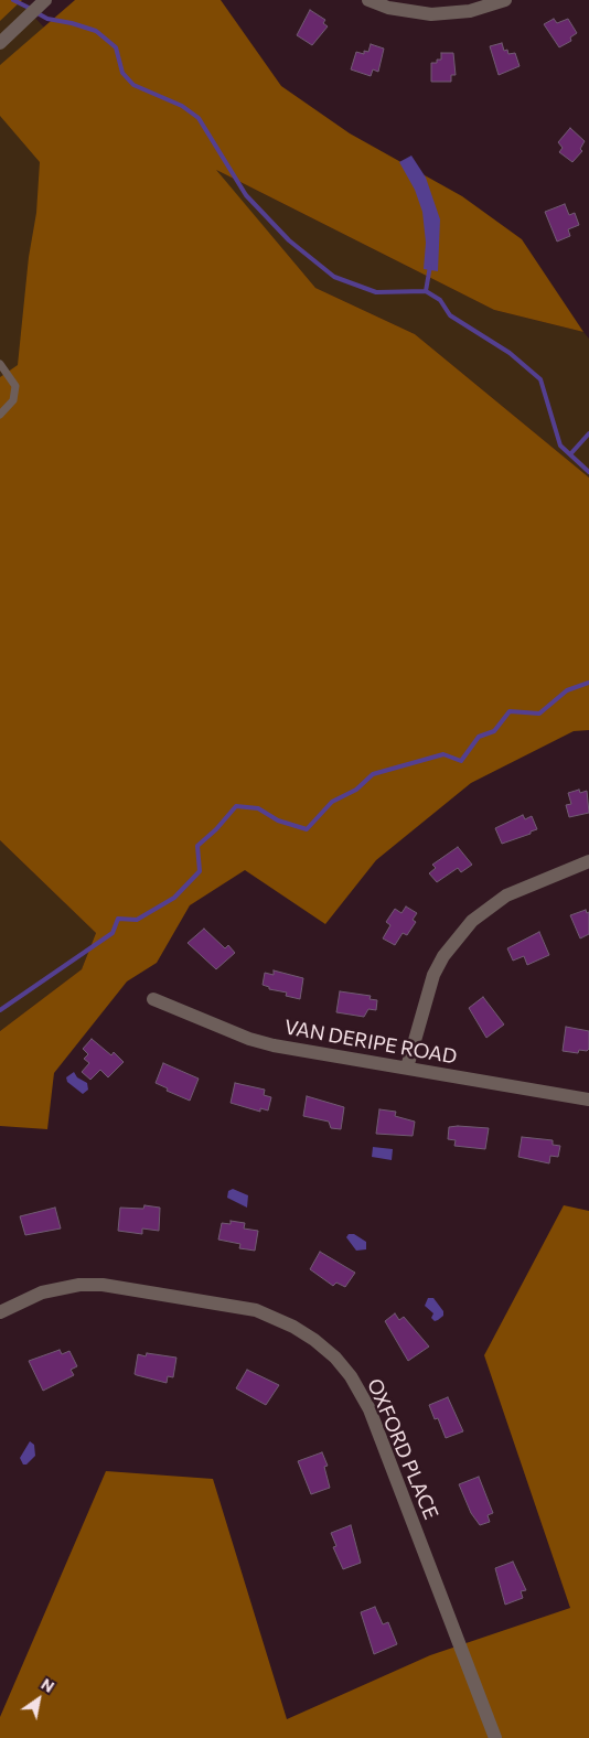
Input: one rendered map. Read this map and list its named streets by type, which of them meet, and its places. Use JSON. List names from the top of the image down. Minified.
{"streets":{"street":["VAN DERIPE ROAD","OXFORD PLACE"]},"north":"top right"}
